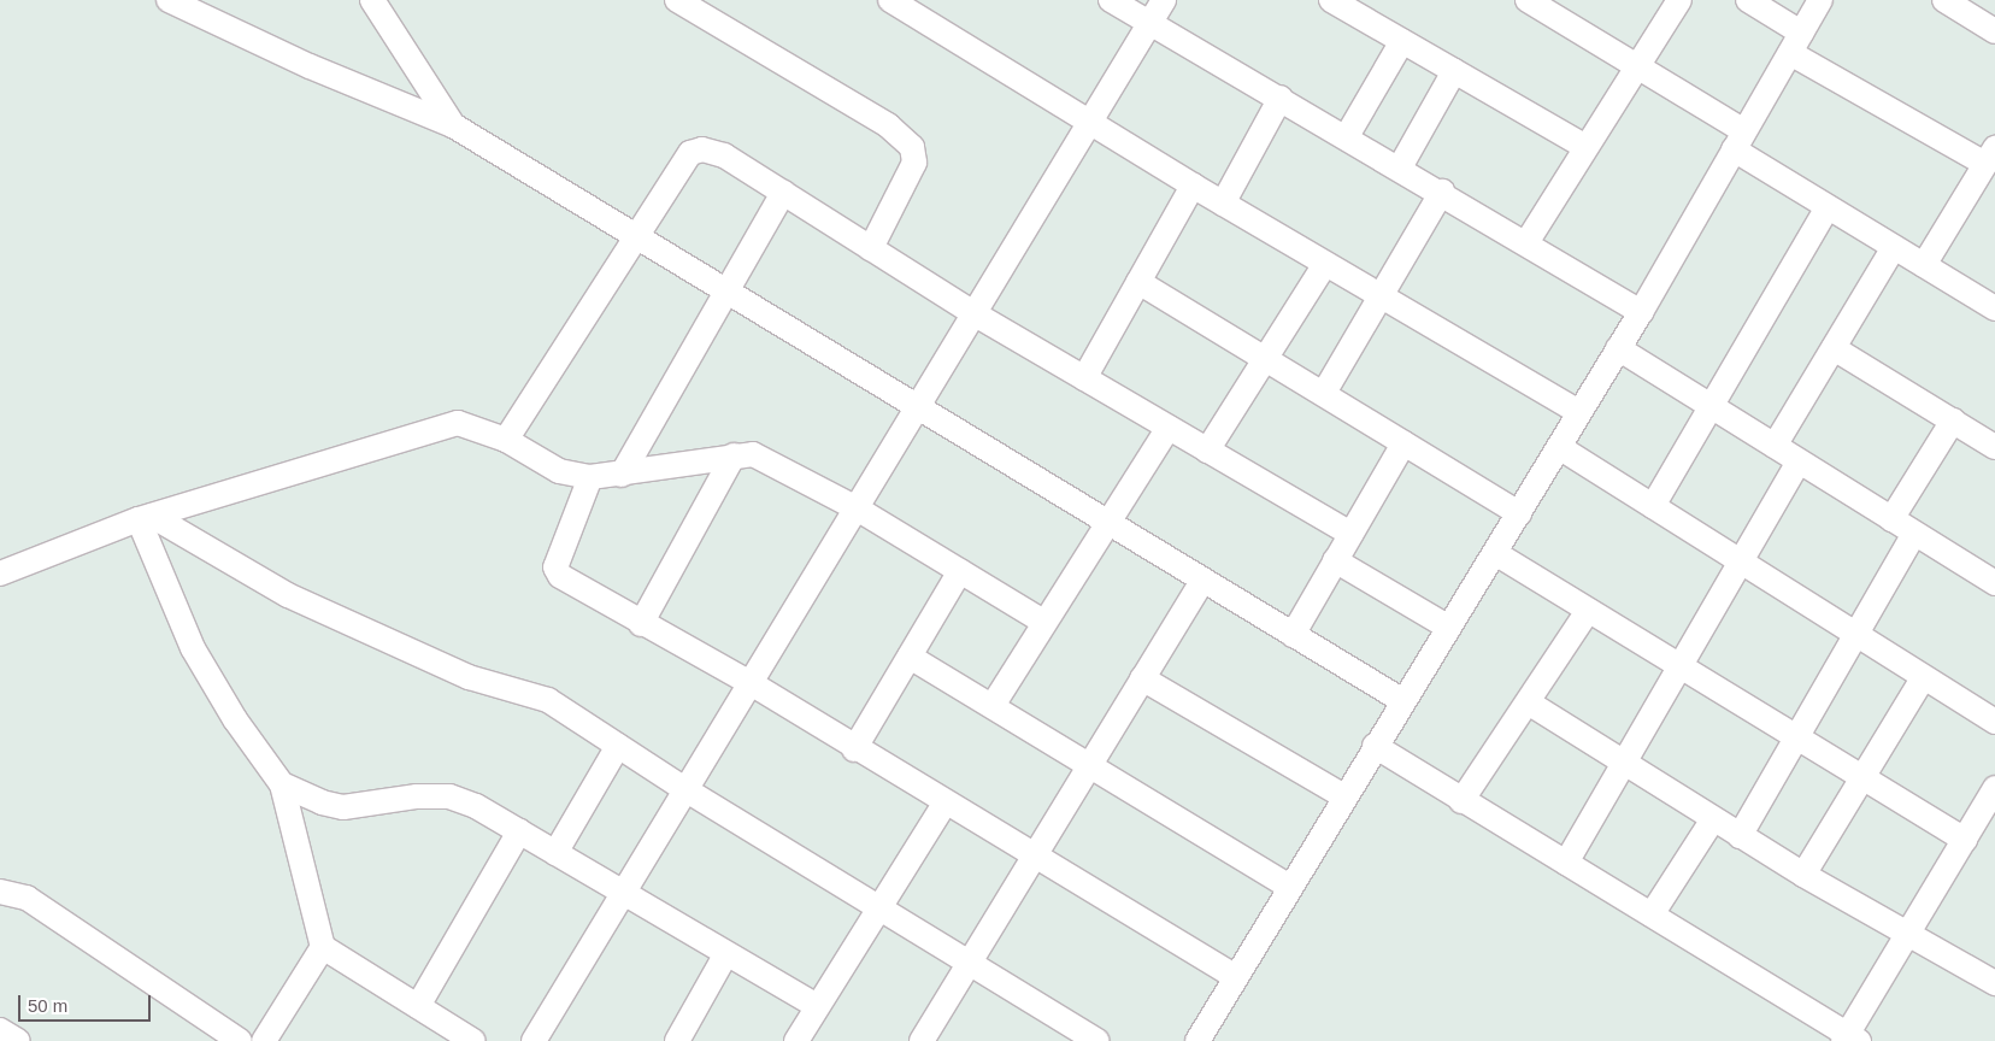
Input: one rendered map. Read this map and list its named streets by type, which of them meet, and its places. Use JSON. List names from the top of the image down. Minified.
{"scale_bar":"50 m"}
